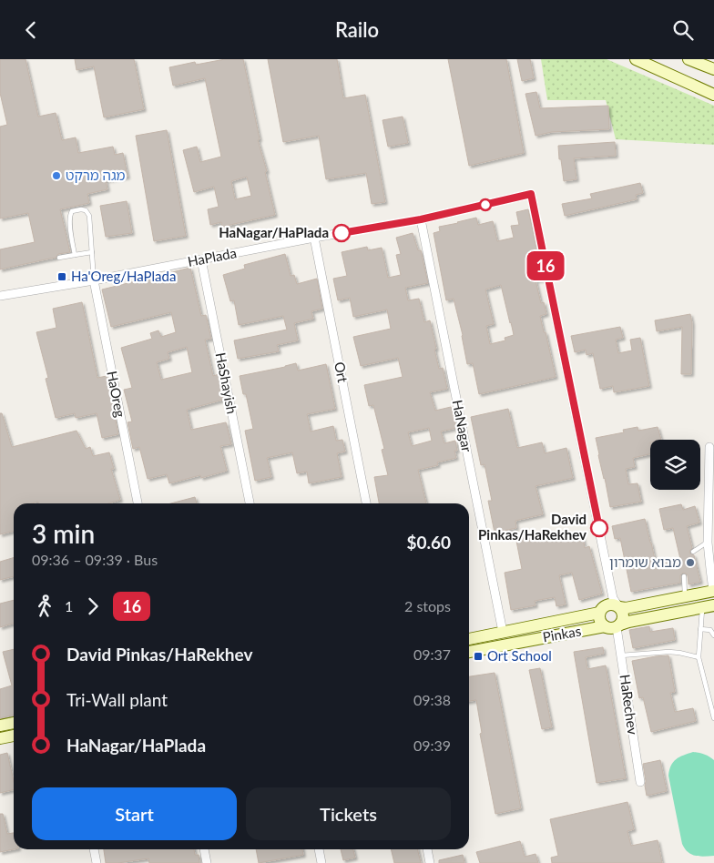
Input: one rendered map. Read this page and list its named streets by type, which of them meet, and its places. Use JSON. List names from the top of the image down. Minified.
{"streets":{"street":["HaPlada","Ort","HaShayish","HaOreg","HaNagar","Pinkas","HaRechev"]},"crossings":[["HaPlada","Ort"],["HaPlada","HaShayish"],["HaPlada","HaOreg"],["HaPlada","HaNagar"],["HaPlada","Pinkas"],["HaPlada","HaRechev"],["Pinkas","HaRechev"]],"places":{"other":["מגה מרקט","HaNagar/HaPlada","David Pinkas/HaRekhev","מבוא שומרון"],"transit":["Ha'Oreg/HaPlada","Ort School"]},"lines":["bus line 16"],"page":{"header":"Railo","on_map":"16","heading":["3 min","09:36 – 09:39 · Bus","$0.60"],"legs":["1","16","2 stops"],"list":[{"name":"David Pinkas/HaRekhev","value":"09:37"},{"name":"Tri-Wall plant","value":"09:38"},{"name":"HaNagar/HaPlada","value":"09:39"}],"buttons":["Start","Tickets"]}}
